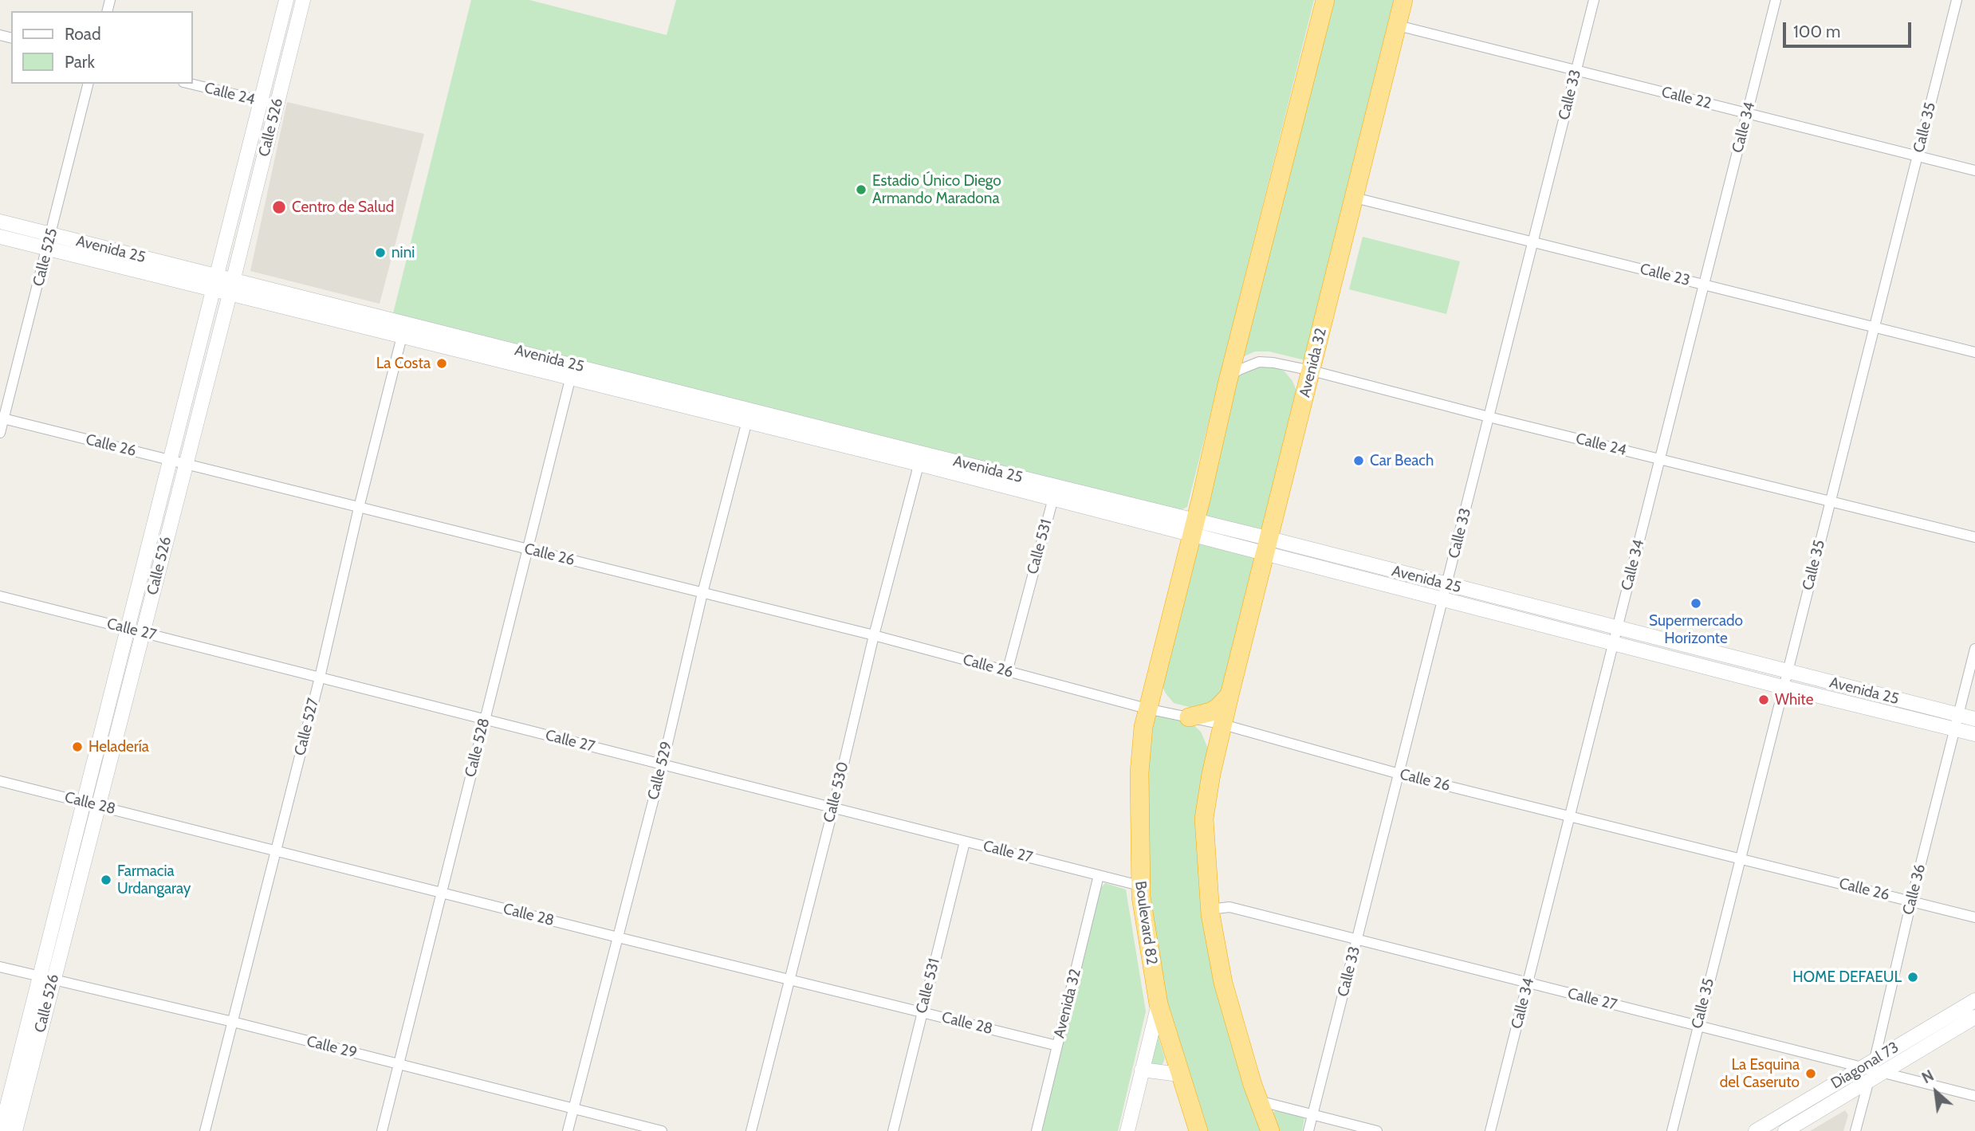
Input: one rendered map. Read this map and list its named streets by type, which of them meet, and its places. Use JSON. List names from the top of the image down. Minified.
{"streets":{"highway":["Avenida 32","Boulevard 82"],"main road":["Calle 526","Avenida 25","Diagonal 73"],"street":["Calle 24","Calle 33","Calle 22","Calle 34","Calle 35","Calle 525","Calle 23","Calle 26","Calle 531","Calle 27","Calle 527","Calle 528","Calle 529","Calle 530","Calle 28","Calle 36","Calle 29"]},"crossings":[["Calle 24","Calle 33"],["Calle 24","Calle 526"],["Calle 24","Calle 34"],["Calle 24","Calle 35"],["Calle 24","Avenida 32"],["Calle 33","Calle 22"],["Calle 33","Avenida 25"],["Calle 33","Calle 23"],["Calle 33","Calle 26"],["Calle 33","Calle 27"],["Calle 22","Calle 34"],["Calle 22","Calle 35"],["Calle 22","Avenida 32"],["Calle 526","Avenida 25"],["Calle 526","Calle 26"],["Calle 526","Calle 27"],["Calle 526","Calle 28"],["Calle 526","Calle 29"],["Calle 34","Avenida 25"],["Calle 34","Calle 23"],["Calle 34","Calle 26"],["Calle 34","Calle 27"],["Calle 35","Avenida 25"],["Calle 35","Calle 23"],["Calle 35","Calle 26"],["Calle 35","Calle 27"],["Avenida 25","Calle 525"],["Avenida 25","Avenida 32"],["Avenida 25","Calle 531"],["Avenida 25","Calle 527"],["Avenida 25","Calle 528"],["Avenida 25","Calle 529"],["Avenida 25","Calle 530"],["Avenida 25","Calle 36"],["Calle 525","Calle 26"],["Calle 23","Avenida 32"],["Avenida 32","Calle 26"],["Avenida 32","Calle 27"],["Avenida 32","Calle 28"],["Calle 26","Calle 531"],["Calle 26","Calle 527"],["Calle 26","Calle 528"],["Calle 26","Calle 529"],["Calle 26","Calle 530"],["Calle 26","Calle 36"],["Calle 26","Boulevard 82"],["Calle 531","Calle 27"],["Calle 531","Calle 28"],["Calle 27","Calle 527"],["Calle 27","Calle 528"],["Calle 27","Calle 529"],["Calle 27","Calle 530"],["Calle 27","Calle 36"],["Calle 27","Boulevard 82"],["Calle 27","Diagonal 73"],["Calle 527","Calle 28"],["Calle 527","Calle 29"],["Calle 528","Calle 28"],["Calle 528","Calle 29"],["Calle 529","Calle 28"],["Calle 529","Calle 29"],["Calle 530","Calle 28"],["Calle 36","Diagonal 73"]],"places":["Estadio Único Diego Armando Maradona","Centro de Salud","nini","La Costa","Car Beach","Supermercado Horizonte","White","Heladería","Farmacia Urdangaray","HOME DEFAEUL","La Esquina del Caseruto"],"legend":["Road","Park"],"scale_bar":"100 m","north":"top left"}
